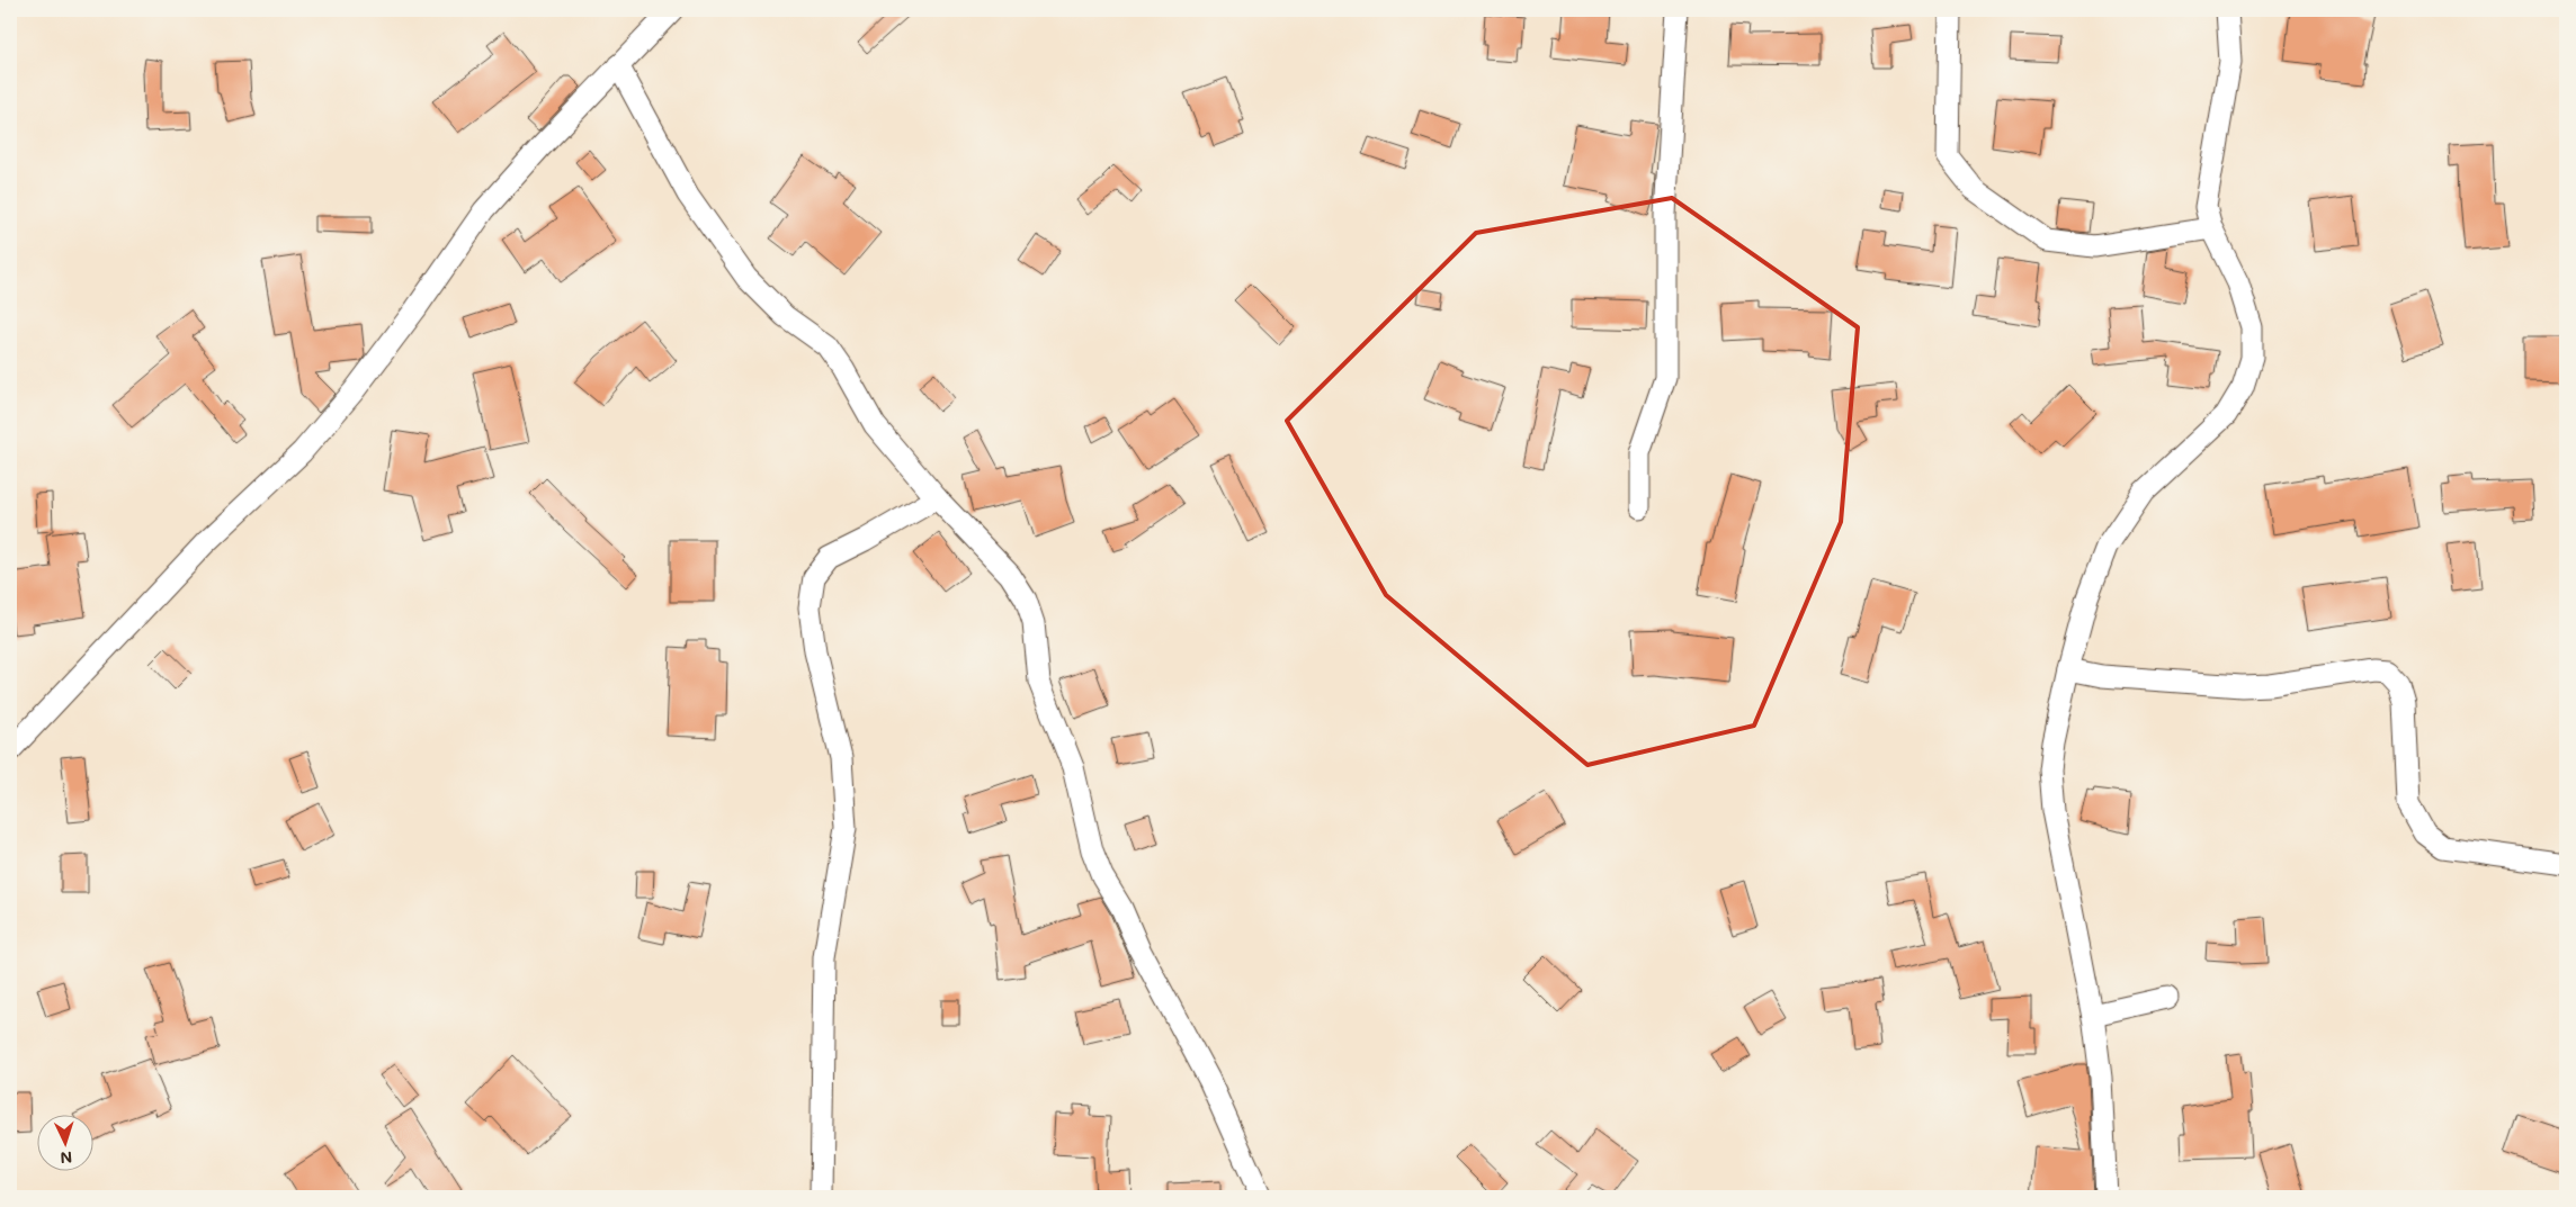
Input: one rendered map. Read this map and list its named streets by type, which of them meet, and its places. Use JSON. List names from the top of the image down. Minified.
{"north":"bottom"}
